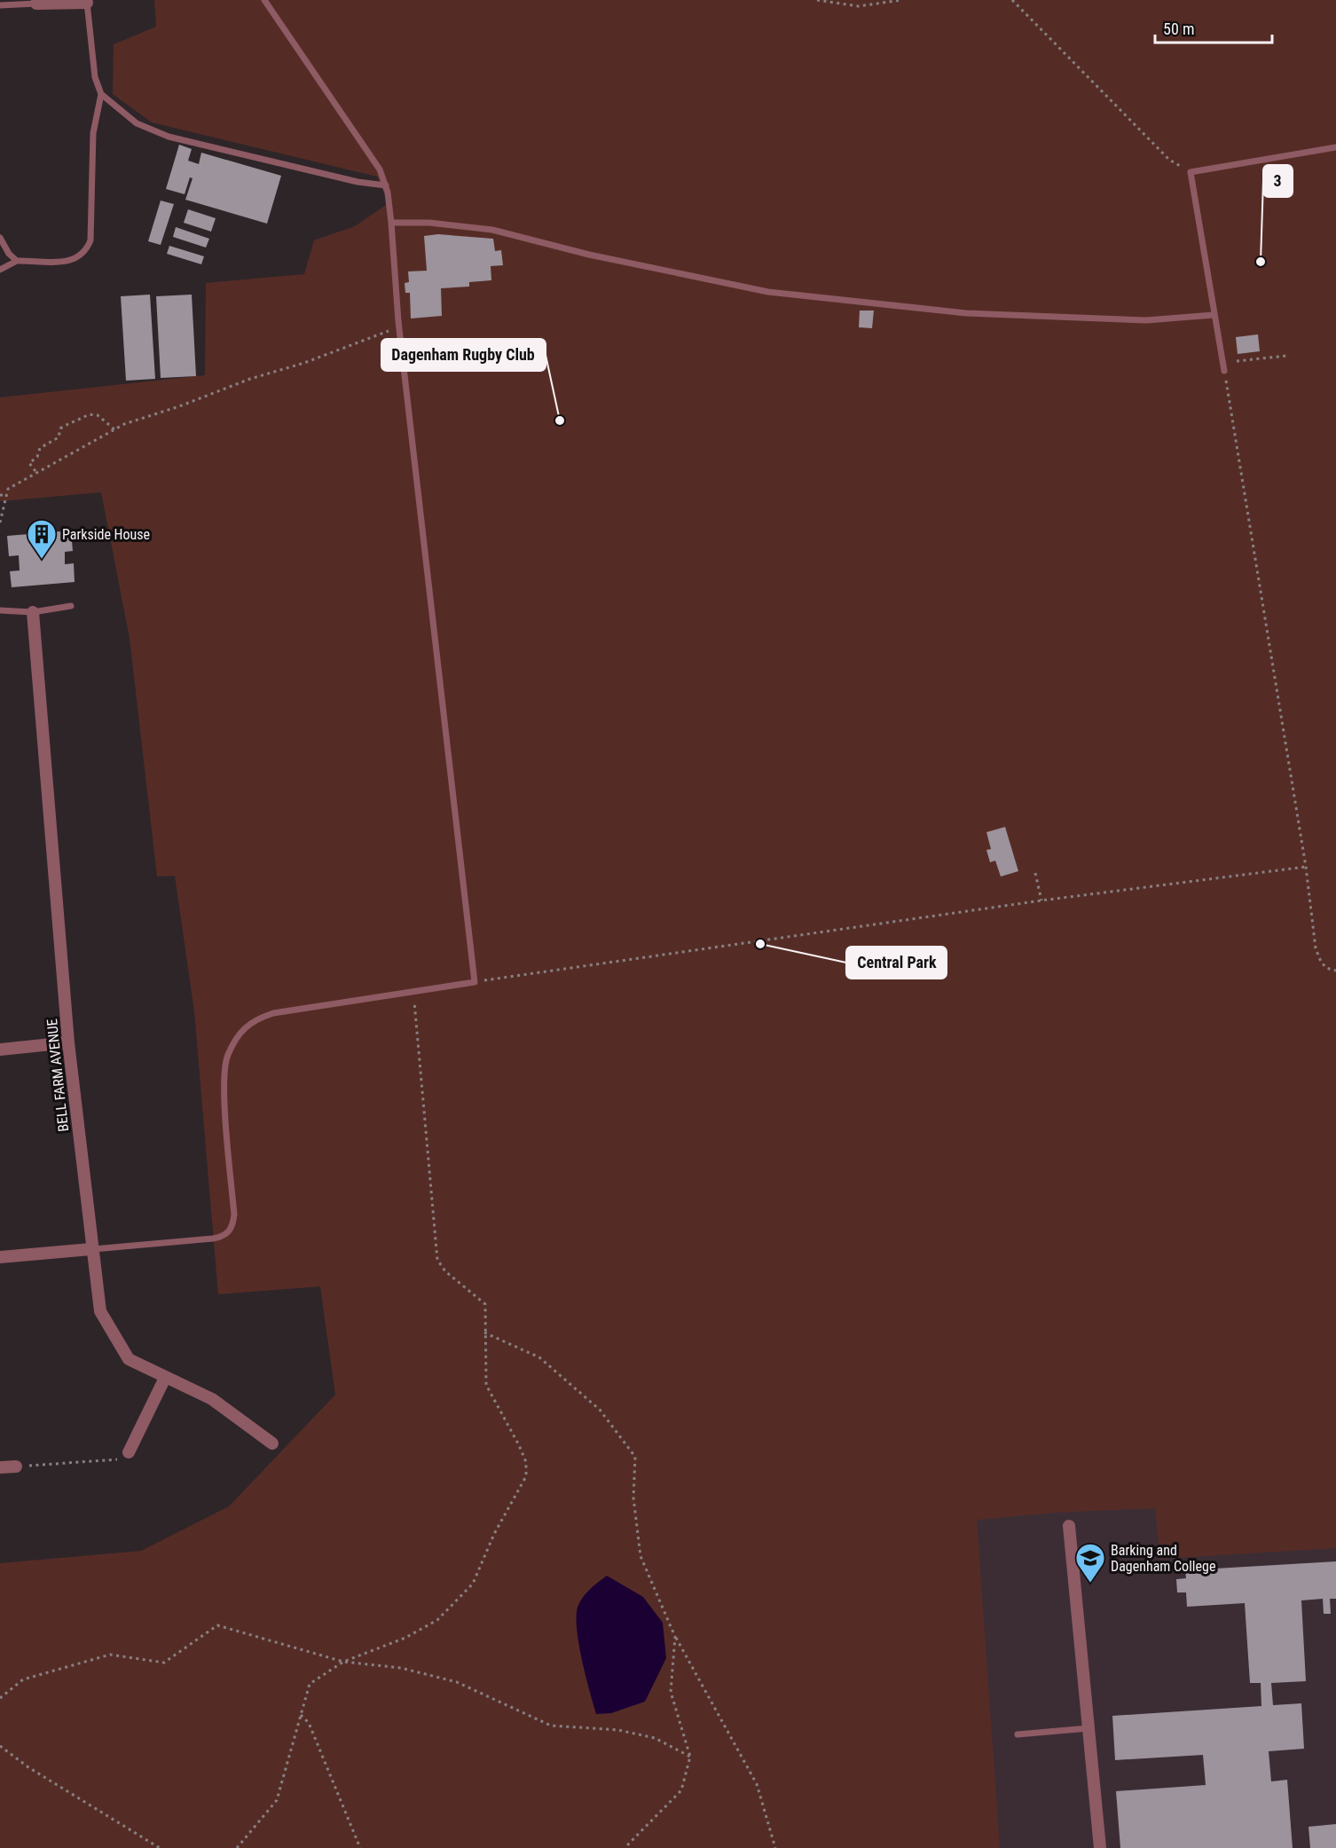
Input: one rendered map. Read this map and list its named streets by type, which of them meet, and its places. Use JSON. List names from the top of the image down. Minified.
{"streets":{"street":["BELL FARM AVENUE"]},"places":{"other":["3","Dagenham Rugby Club","Central Park"],"building":["Parkside House"],"school or university":["Barking and Dagenham College"]},"scale_bar":"50 m"}
